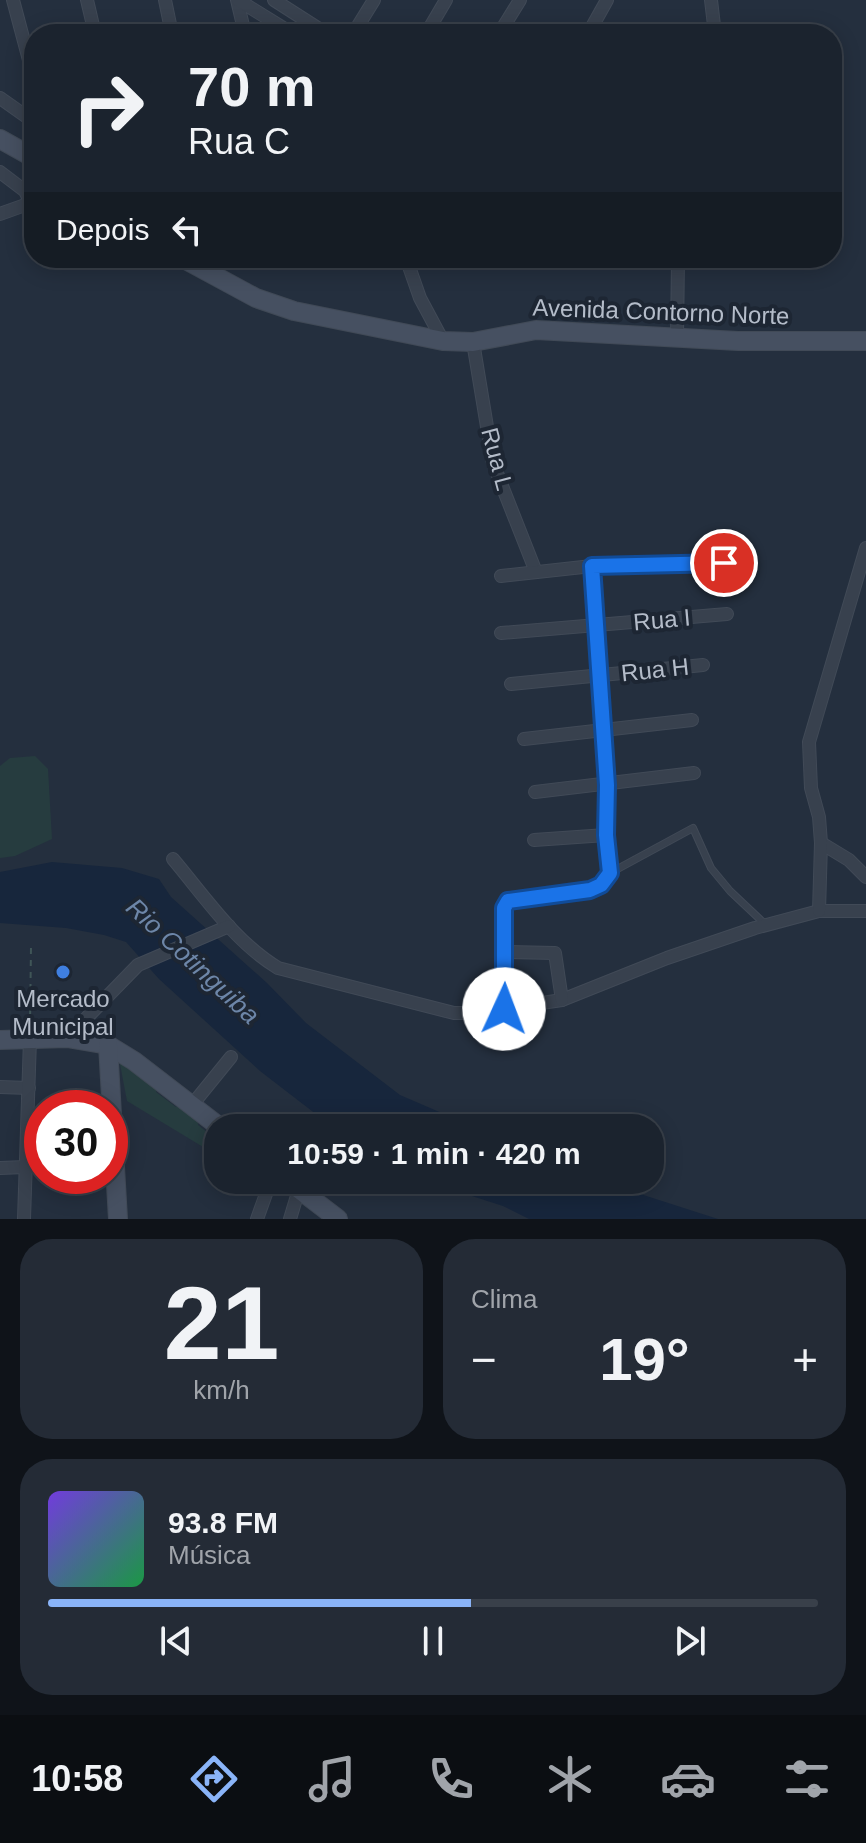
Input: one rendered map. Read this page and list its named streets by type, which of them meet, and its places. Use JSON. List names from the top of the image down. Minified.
{"streets":{"street":["Avenida Contorno Norte","Rua L","Rua I","Rua H"]},"crossings":[["Avenida Contorno Norte","Rua L"]],"water":["Rio Cotinguiba"],"places":["Mercado Municipal"],"page":{"turn":["70 m","Rua C"],"then":"Depois","limit":"30","trip":"10:59 · 1 min · 420 m","tile":[["21","km/h"],"Clima"],"heat":["−","19°","+"],"song":["93.8 FM","Música"],"tabs":"10:58"}}
